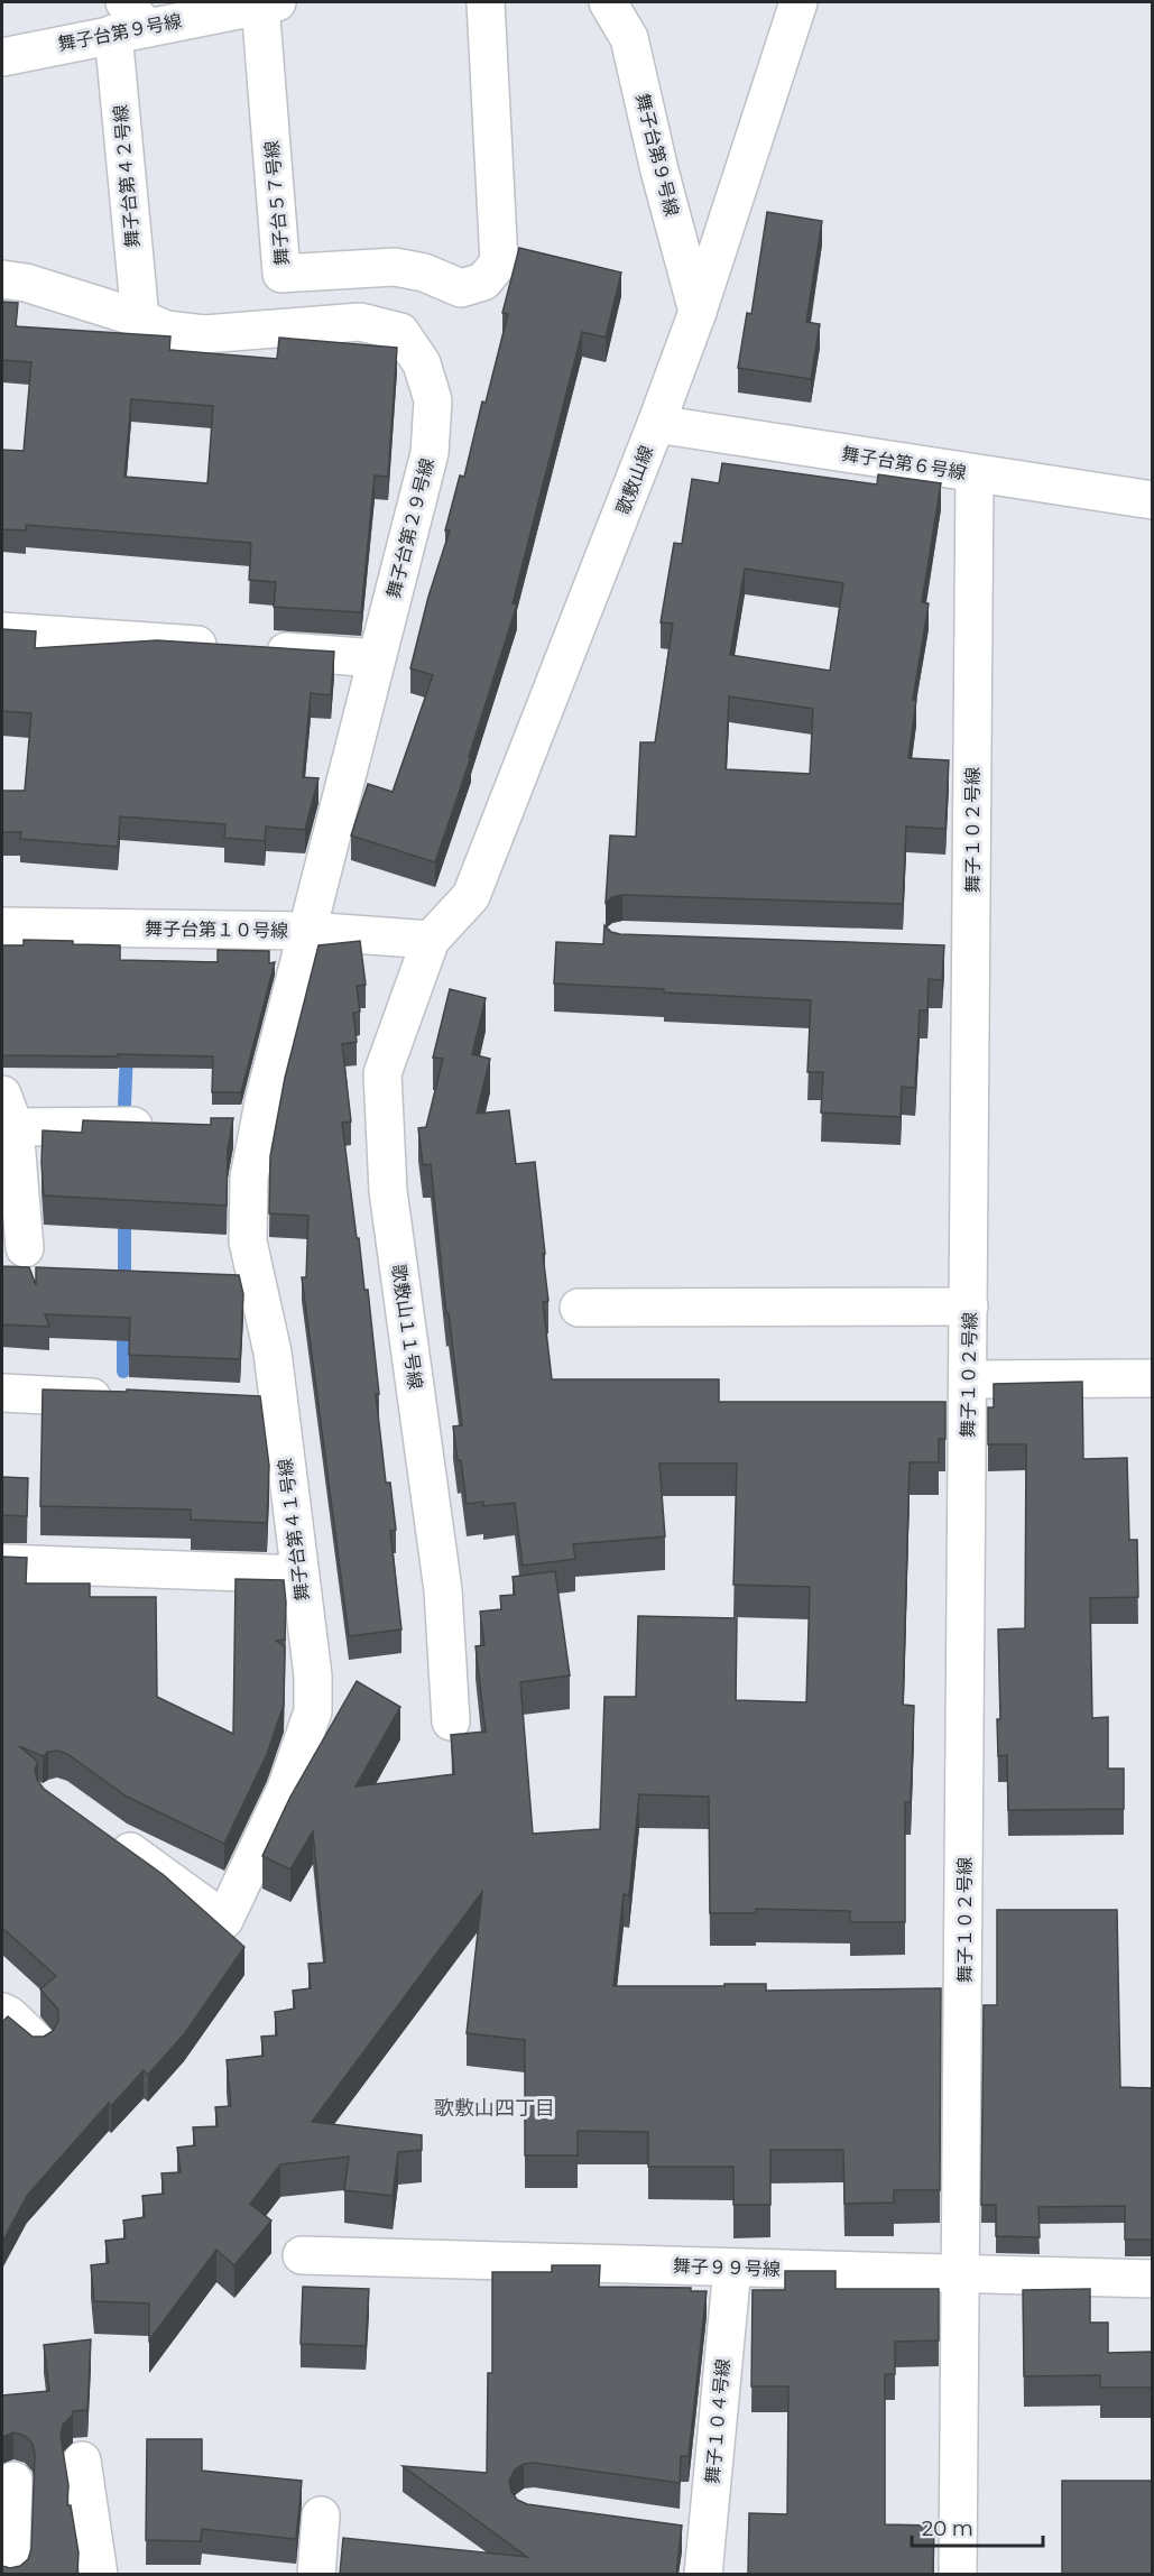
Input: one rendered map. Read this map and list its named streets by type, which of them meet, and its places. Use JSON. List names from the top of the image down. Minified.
{"streets":{"street":["舞子台第９号線","舞子台第４２号線","舞子台５７号線","舞子台第６号線","歌敷山線","舞子台第２９号線","舞子１０２号線","舞子台第１０号線","歌敷山１１号線","舞子台第４１号線","舞子９９号線","舞子１０４号線"]},"crossings":[["舞子台第９号線","舞子台第４２号線"],["舞子台第９号線","舞子台５７号線"],["舞子台第９号線","歌敷山線"],["舞子台第４２号線","舞子台第２９号線"],["舞子台第６号線","歌敷山線"],["舞子台第６号線","舞子１０２号線"],["歌敷山線","舞子台第１０号線"],["歌敷山線","歌敷山１１号線"],["舞子台第２９号線","舞子台第１０号線"],["舞子台第２９号線","舞子台第４１号線"],["舞子１０２号線","舞子９９号線"],["舞子台第１０号線","歌敷山１１号線"],["舞子９９号線","舞子１０４号線"]],"districts":["歌敷山四丁目"],"scale_bar":"20 m"}
